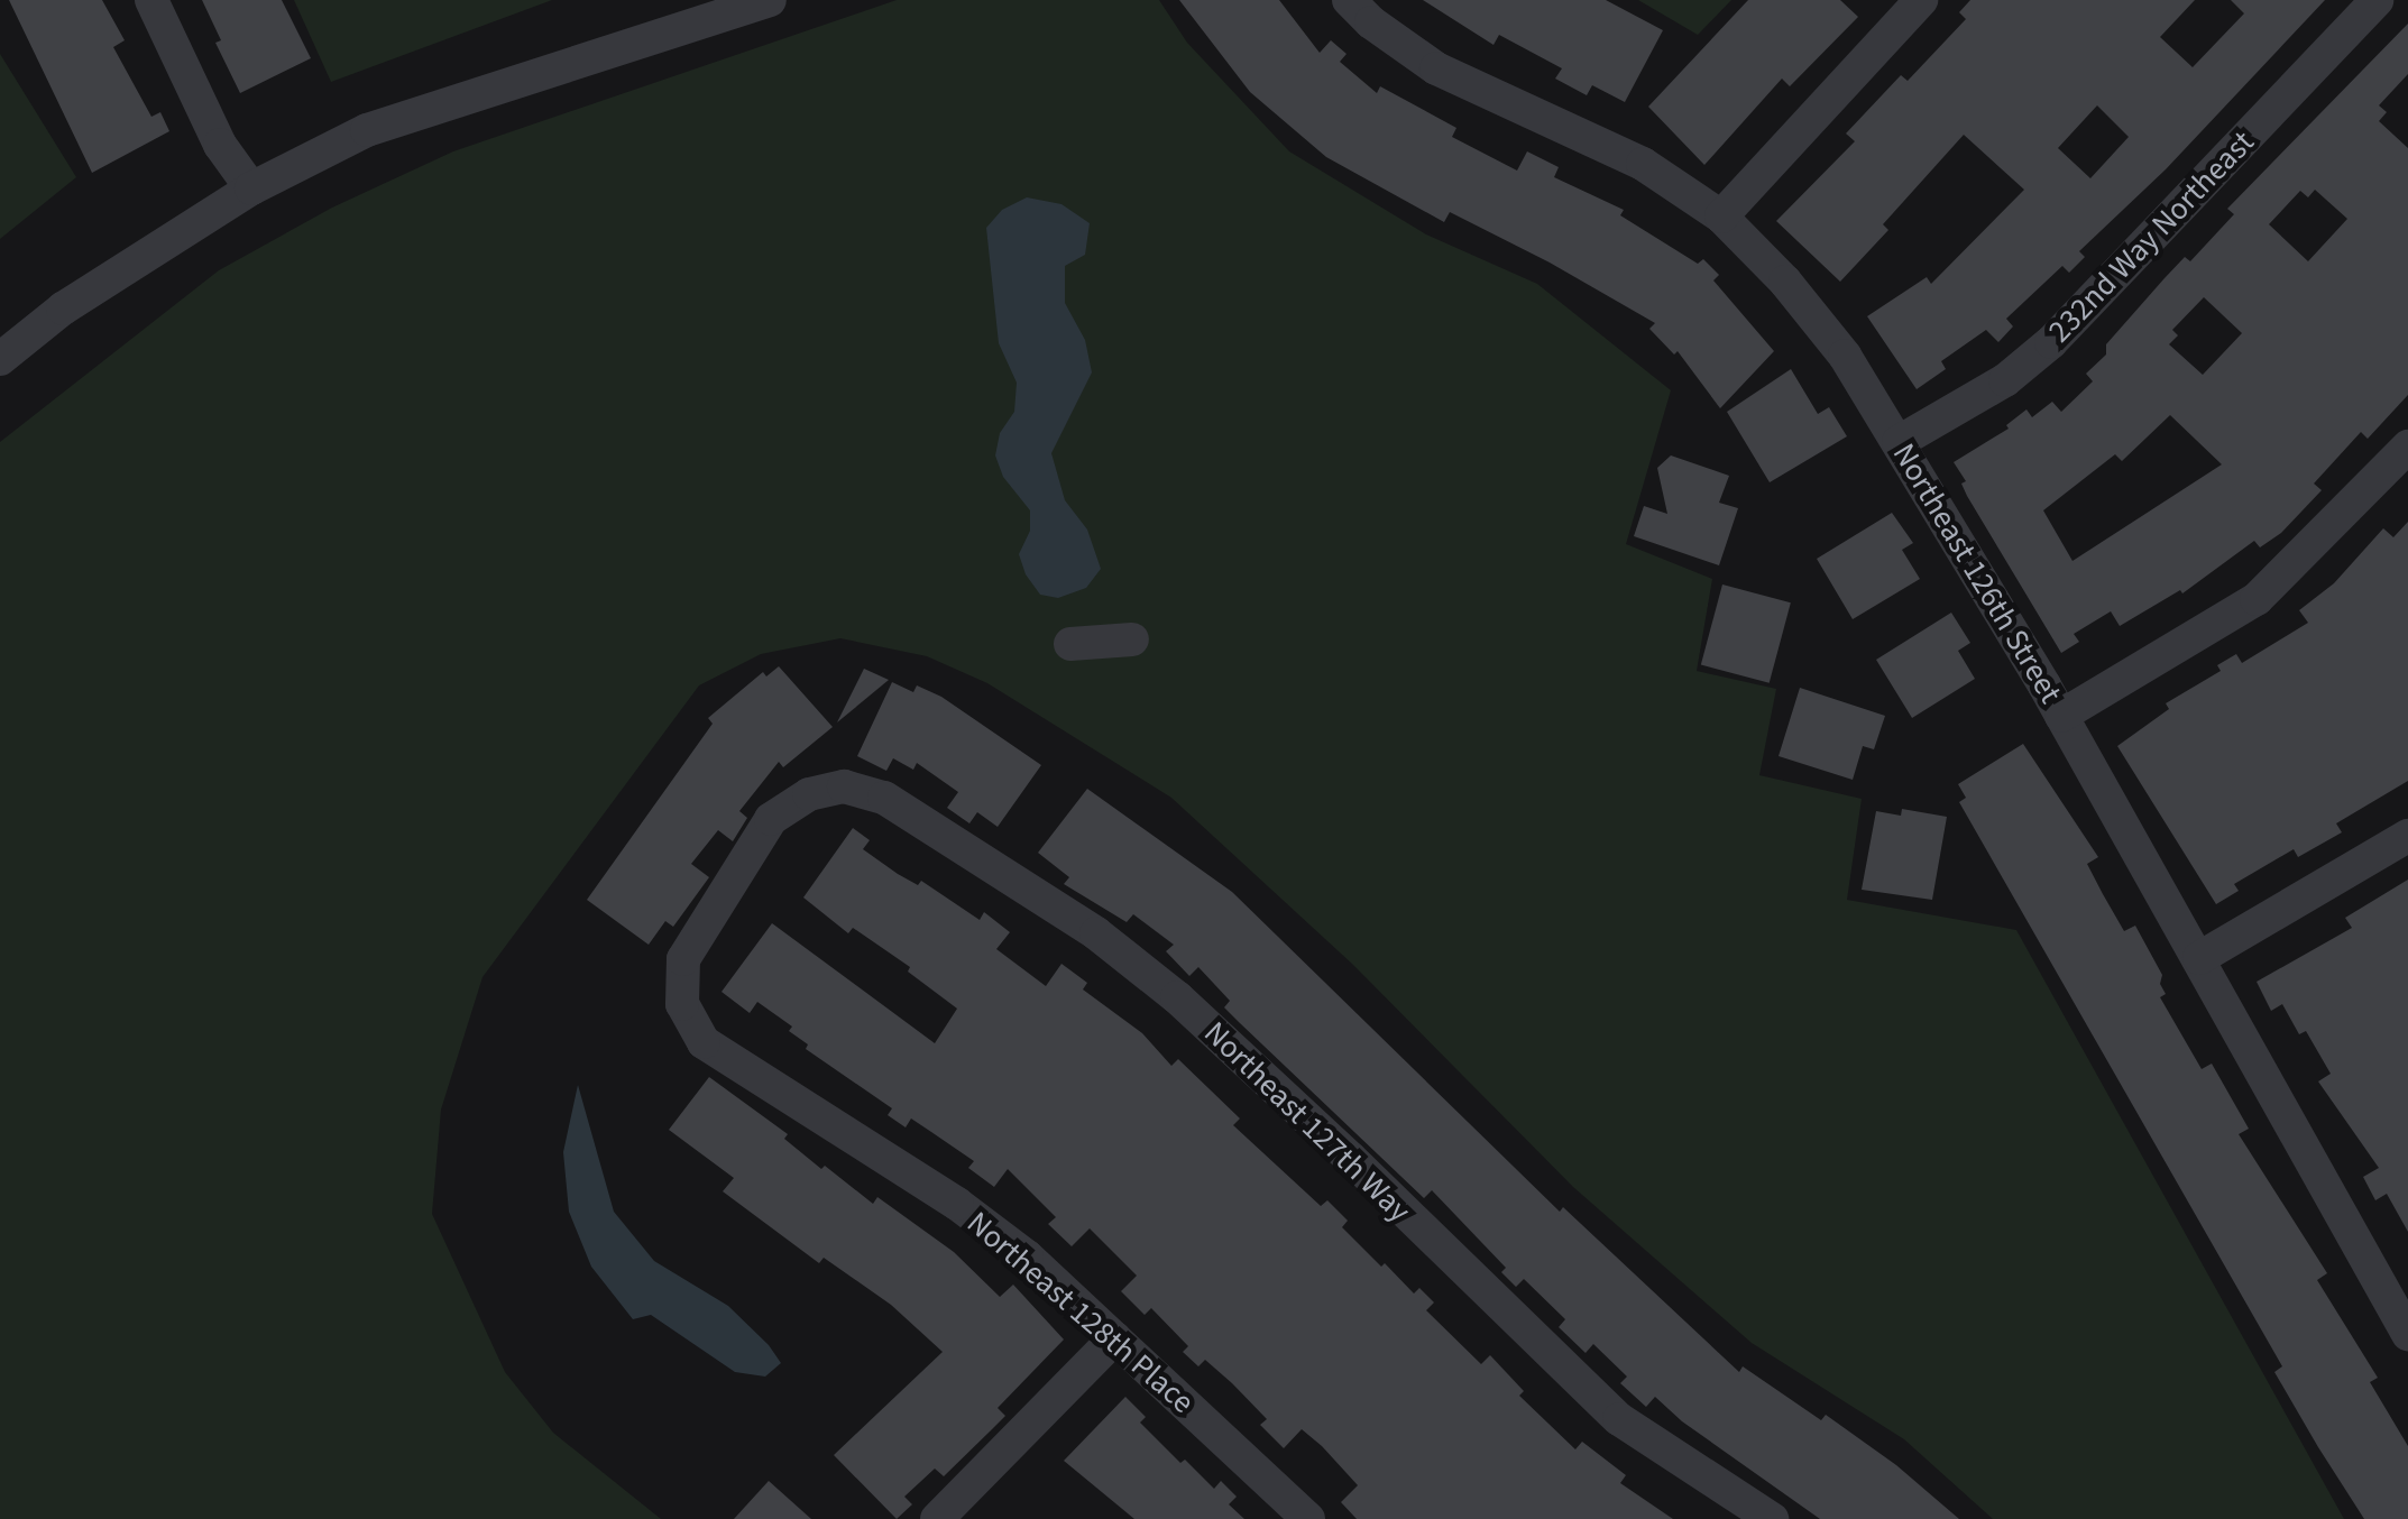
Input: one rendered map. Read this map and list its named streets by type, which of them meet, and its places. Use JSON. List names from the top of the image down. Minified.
{"streets":{"street":["232nd Way Northeast","Northeast 126th Street","Northeast 127th Way","Northeast 128th Place"]},"crossings":[["232nd Way Northeast","Northeast 126th Street"],["Northeast 127th Way","Northeast 128th Place"]]}
